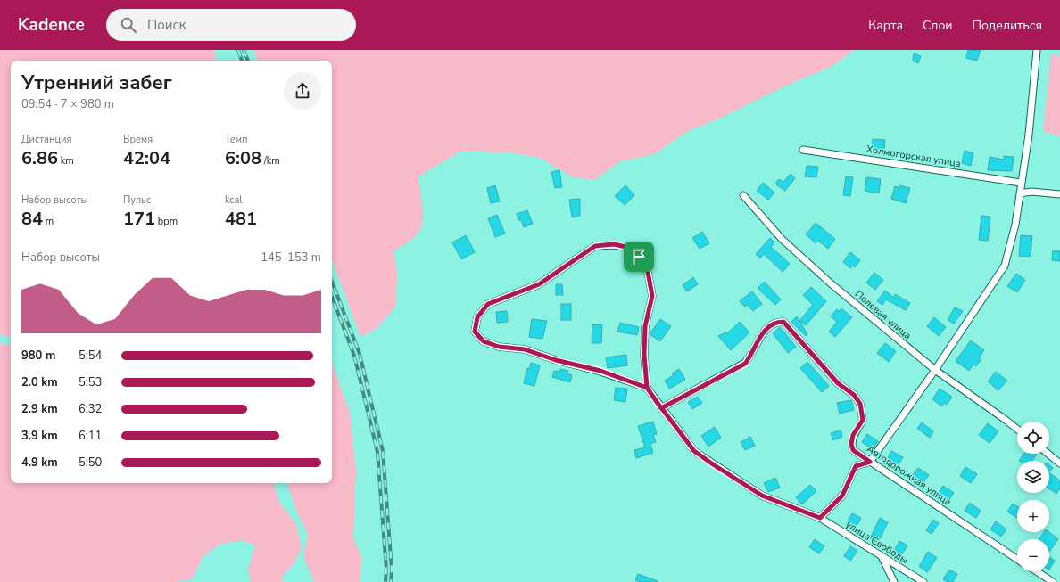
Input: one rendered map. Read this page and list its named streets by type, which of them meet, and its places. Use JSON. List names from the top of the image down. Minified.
{"streets":{"street":["Холмогорская улица","Полевая улица","Автодорожная улица","улица Свободы"]},"crossings":[["Автодорожная улица","улица Свободы"]],"page":{"header":"Kadence","search":"Поиск","nav":["Карта","Слои","Поделиться"],"heading":["Утренний забег","09:54 · 7 × 980 m"],"stats":[["Дистанция","6.86 km"],["Время","42:04"],["Темп","6:08 /km"],["Набор высоты","84 m"],["Пульс","171 bpm"],["kcal","481"]],"chart":["Набор высоты","145–153 m"],"list":[{"name":"980 m","note":"5:54"},{"name":"2.0 km","note":"5:53"},{"name":"2.9 km","note":"6:32"},{"name":"3.9 km","note":"6:11"},{"name":"4.9 km","note":"5:50"}],"map_buttons":["+","−"]}}
